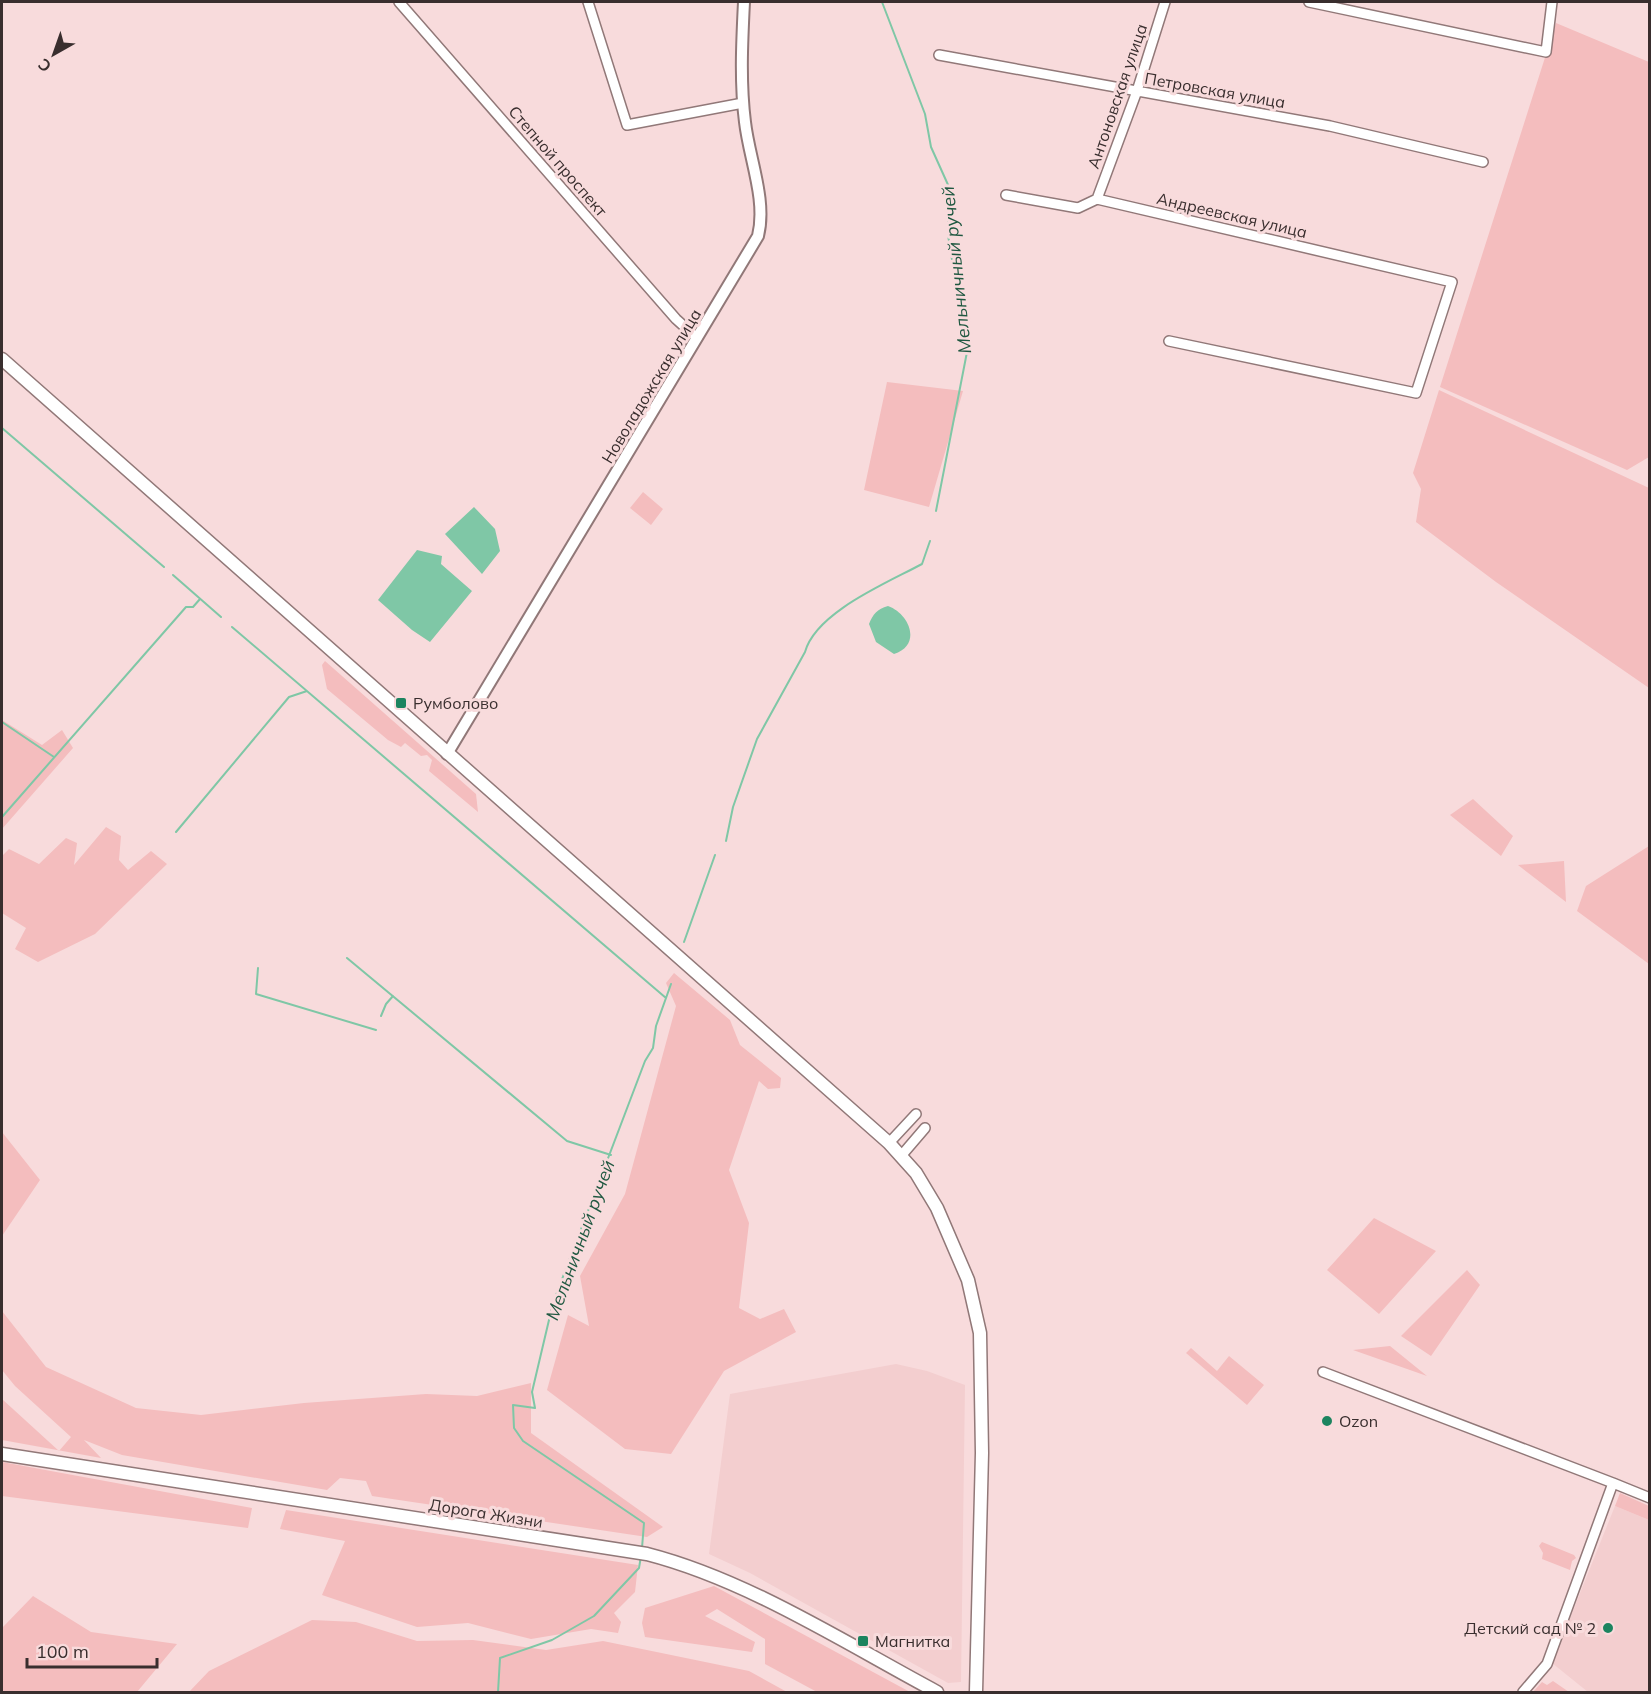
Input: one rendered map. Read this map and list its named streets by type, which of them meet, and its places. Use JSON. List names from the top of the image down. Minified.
{"streets":{"main road":["Дорога Жизни"],"street":["Петровская улица","Антоновская улица","Степной проспект","Андреевская улица","Новоладожская улица"]},"crossings":[["Петровская улица","Антоновская улица"],["Антоновская улица","Андреевская улица"],["Степной проспект","Новоладожская улица"]],"water":["Мельничный ручей"],"places":{"transit":["Румболово","Магнитка"],"other":["Ozon","Детский сад № 2"]},"scale_bar":"100 m","north":"bottom left"}
